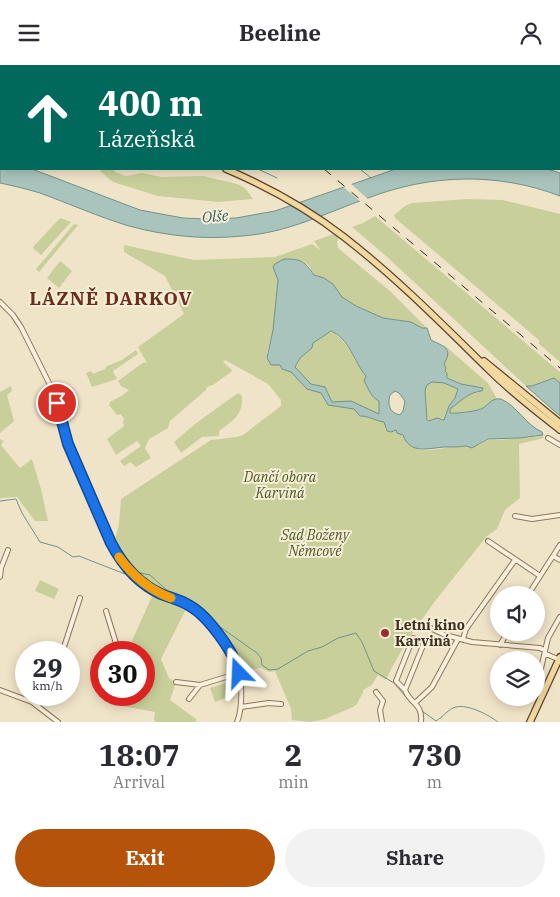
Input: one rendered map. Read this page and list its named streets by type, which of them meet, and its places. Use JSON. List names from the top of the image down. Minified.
{"districts":["LÁZNĚ DARKOV"],"water":["Olše"],"parks":["Dančí obora Karviná","Sad Boženy Němcové"],"places":["Letní kino Karviná"],"page":{"header":"Beeline","turn":["400 m","Lázeňská"],"speed":"29 km/h","limit":"30","eta":["18:07","Arrival","2","min","730","m"],"buttons":["Exit","Share"]}}
